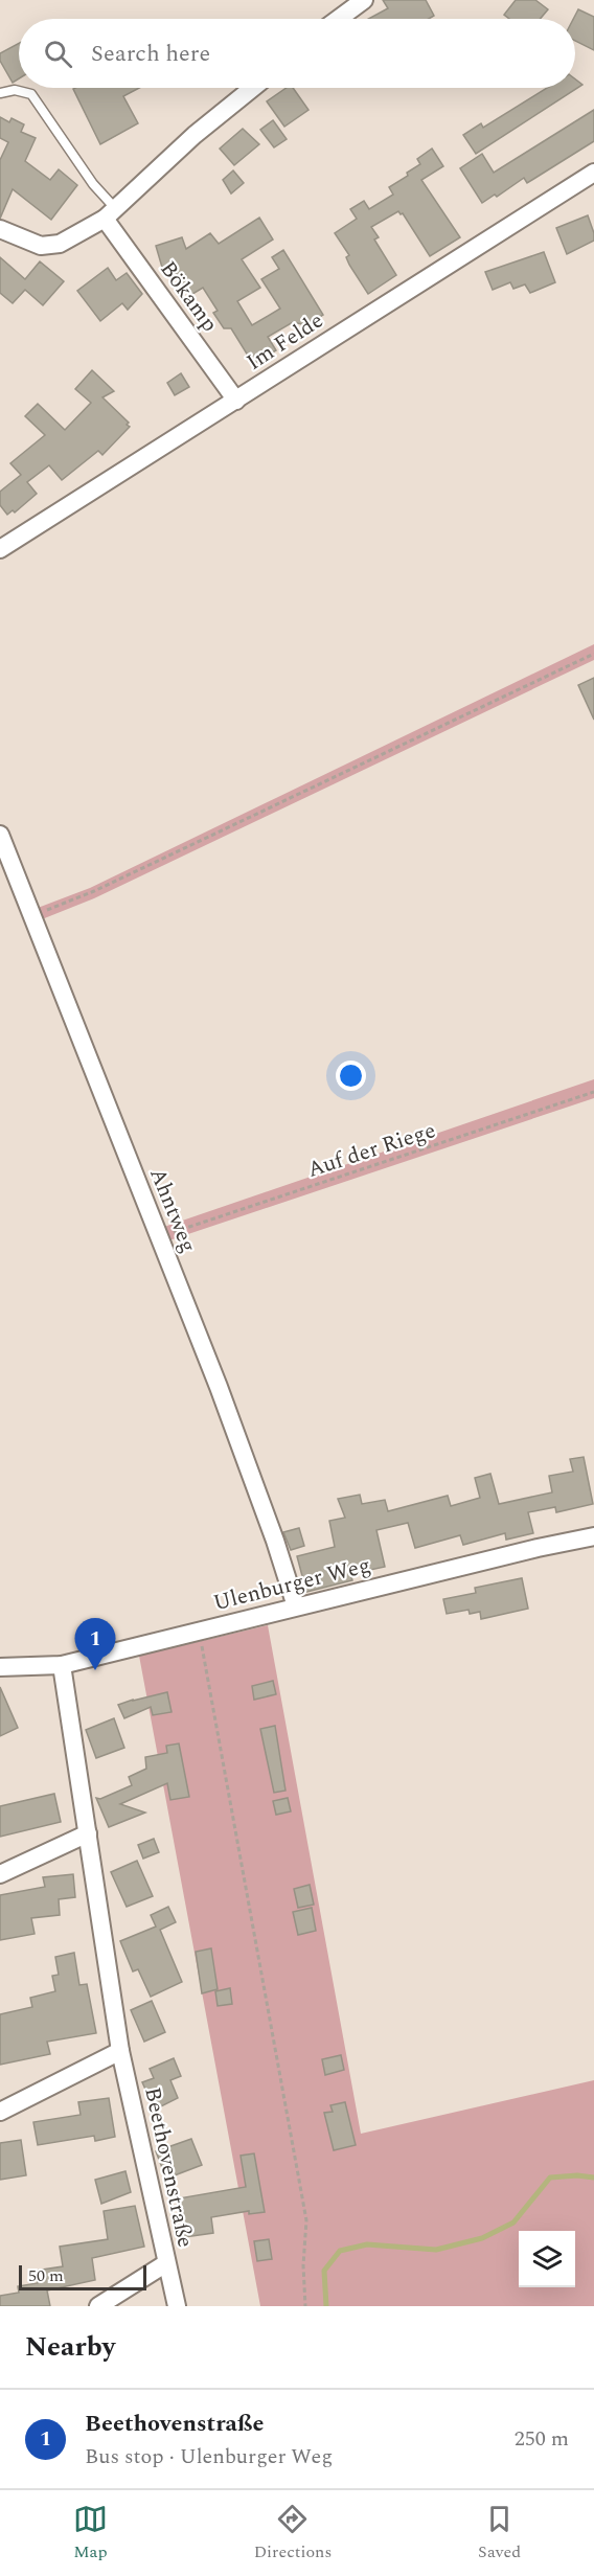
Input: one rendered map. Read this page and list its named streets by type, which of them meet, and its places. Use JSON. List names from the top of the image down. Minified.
{"streets":{"street":["Bökamp","Im Felde","Ahntweg","Ulenburger Weg","Beethovenstraße"],"path":["Auf der Riege"]},"crossings":[["Bökamp","Im Felde"],["Auf der Riege","Ahntweg"],["Ahntweg","Ulenburger Weg"],["Ulenburger Weg","Beethovenstraße"]],"scale_bar":"50 m","page":{"search":"Search here","pins":"1","scale":"50 m","heading":"Nearby","list":[{"mark":"1","name":"Beethovenstraße","note":"Bus stop · Ulenburger Weg","value":"250 m"}],"nav":["Map","Directions","Saved"]}}
